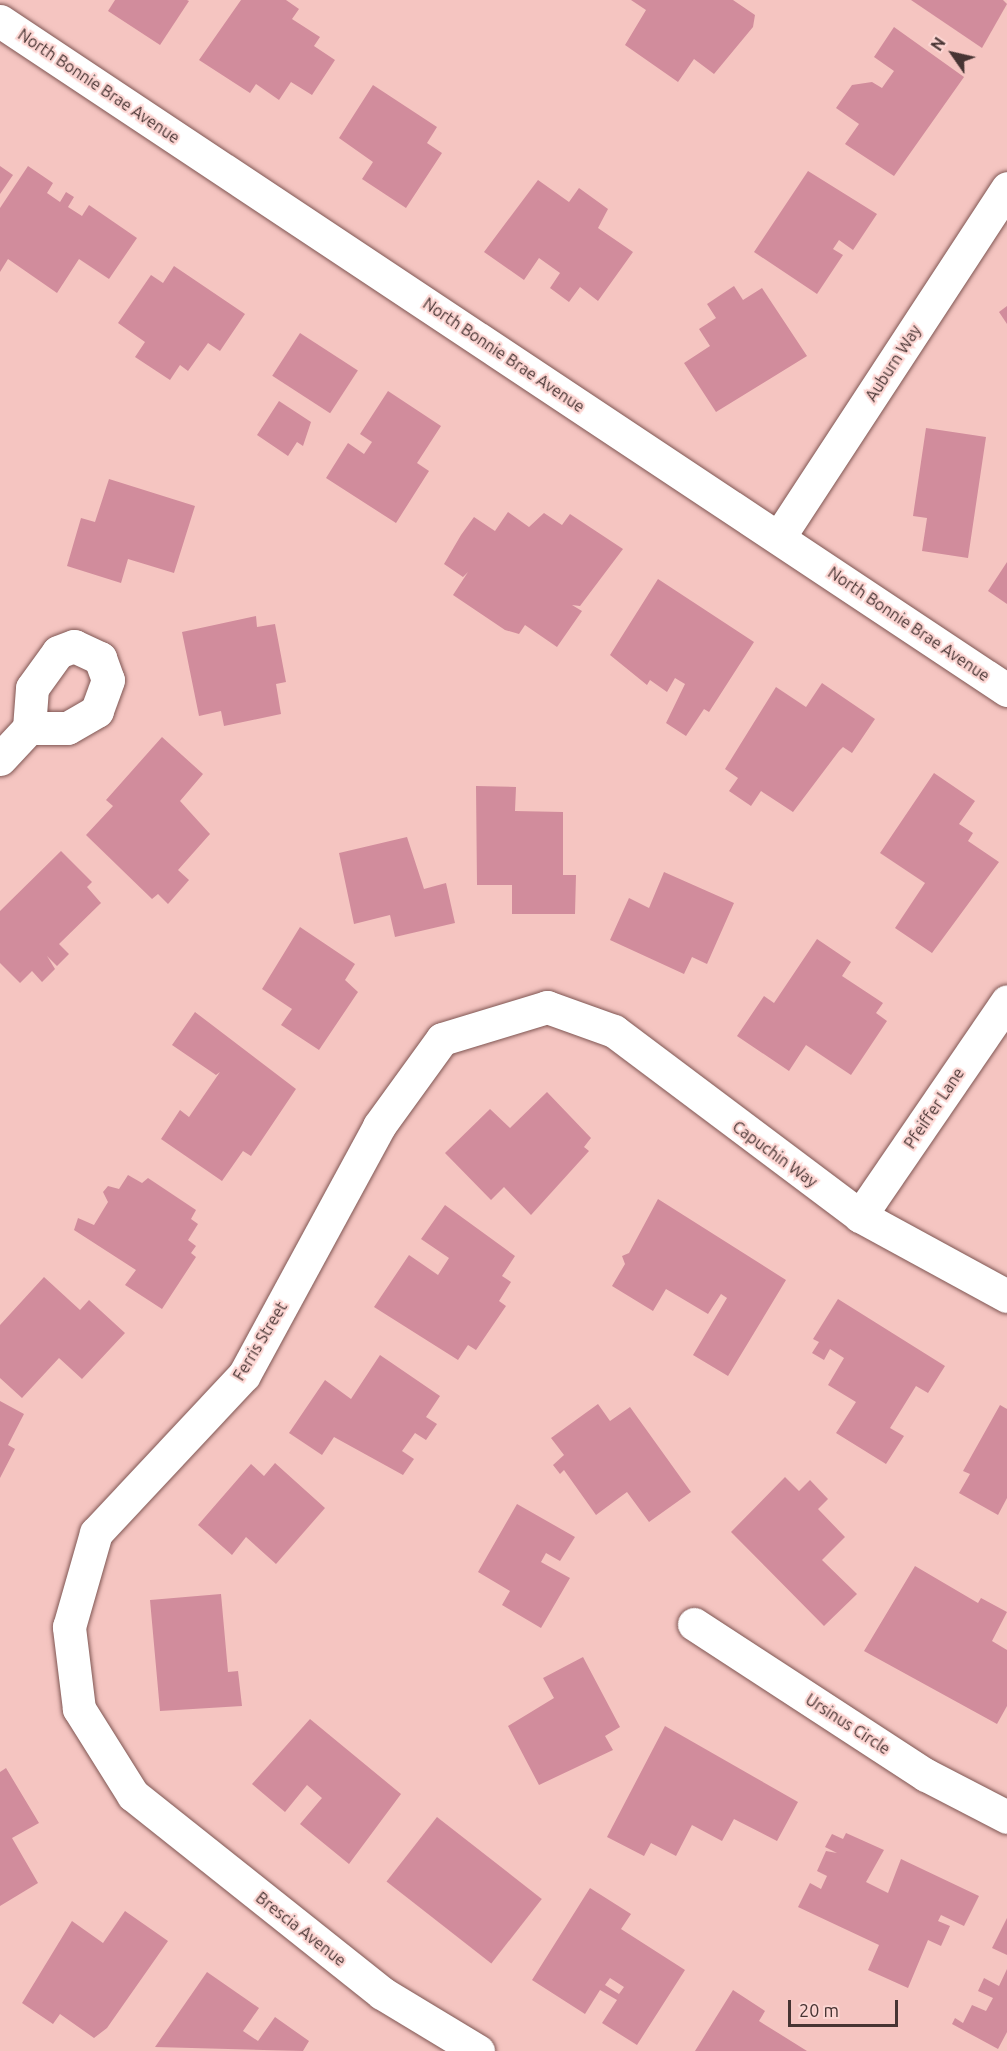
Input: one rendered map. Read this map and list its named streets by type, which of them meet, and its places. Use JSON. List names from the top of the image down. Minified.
{"streets":{"street":["North Bonnie Brae Avenue","Auburn Way","Pfeiffer Lane","Capuchin Way","Ferris Street","Ursinus Circle","Brescia Avenue"]},"crossings":[["North Bonnie Brae Avenue","Auburn Way"],["Pfeiffer Lane","Capuchin Way"],["Capuchin Way","Ferris Street"],["Ferris Street","Brescia Avenue"]],"scale_bar":"20 m","north":"top left"}
